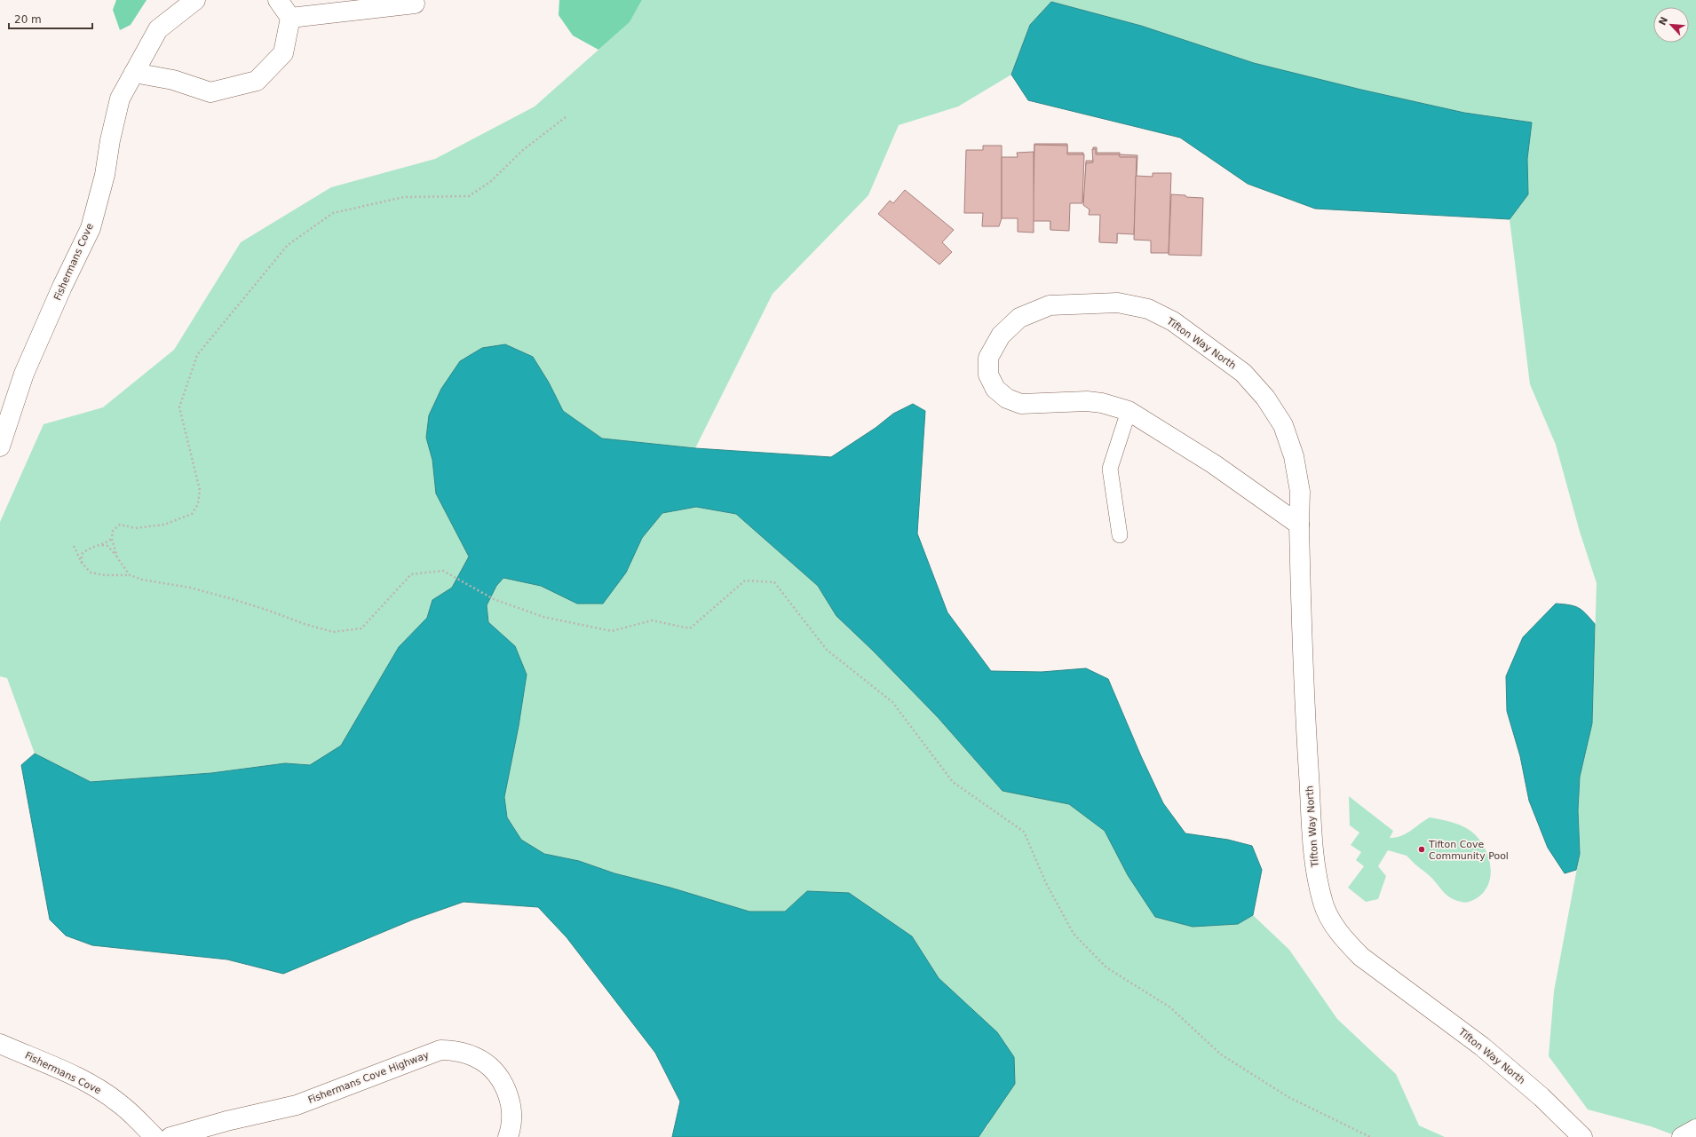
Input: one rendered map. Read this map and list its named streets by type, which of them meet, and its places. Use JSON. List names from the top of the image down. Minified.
{"streets":{"street":["Fishermans Cove","Tifton Way North","Fishermans Cove Highway"]},"places":["Tifton Cove Community Pool"],"scale_bar":"20 m","north":"top left"}
